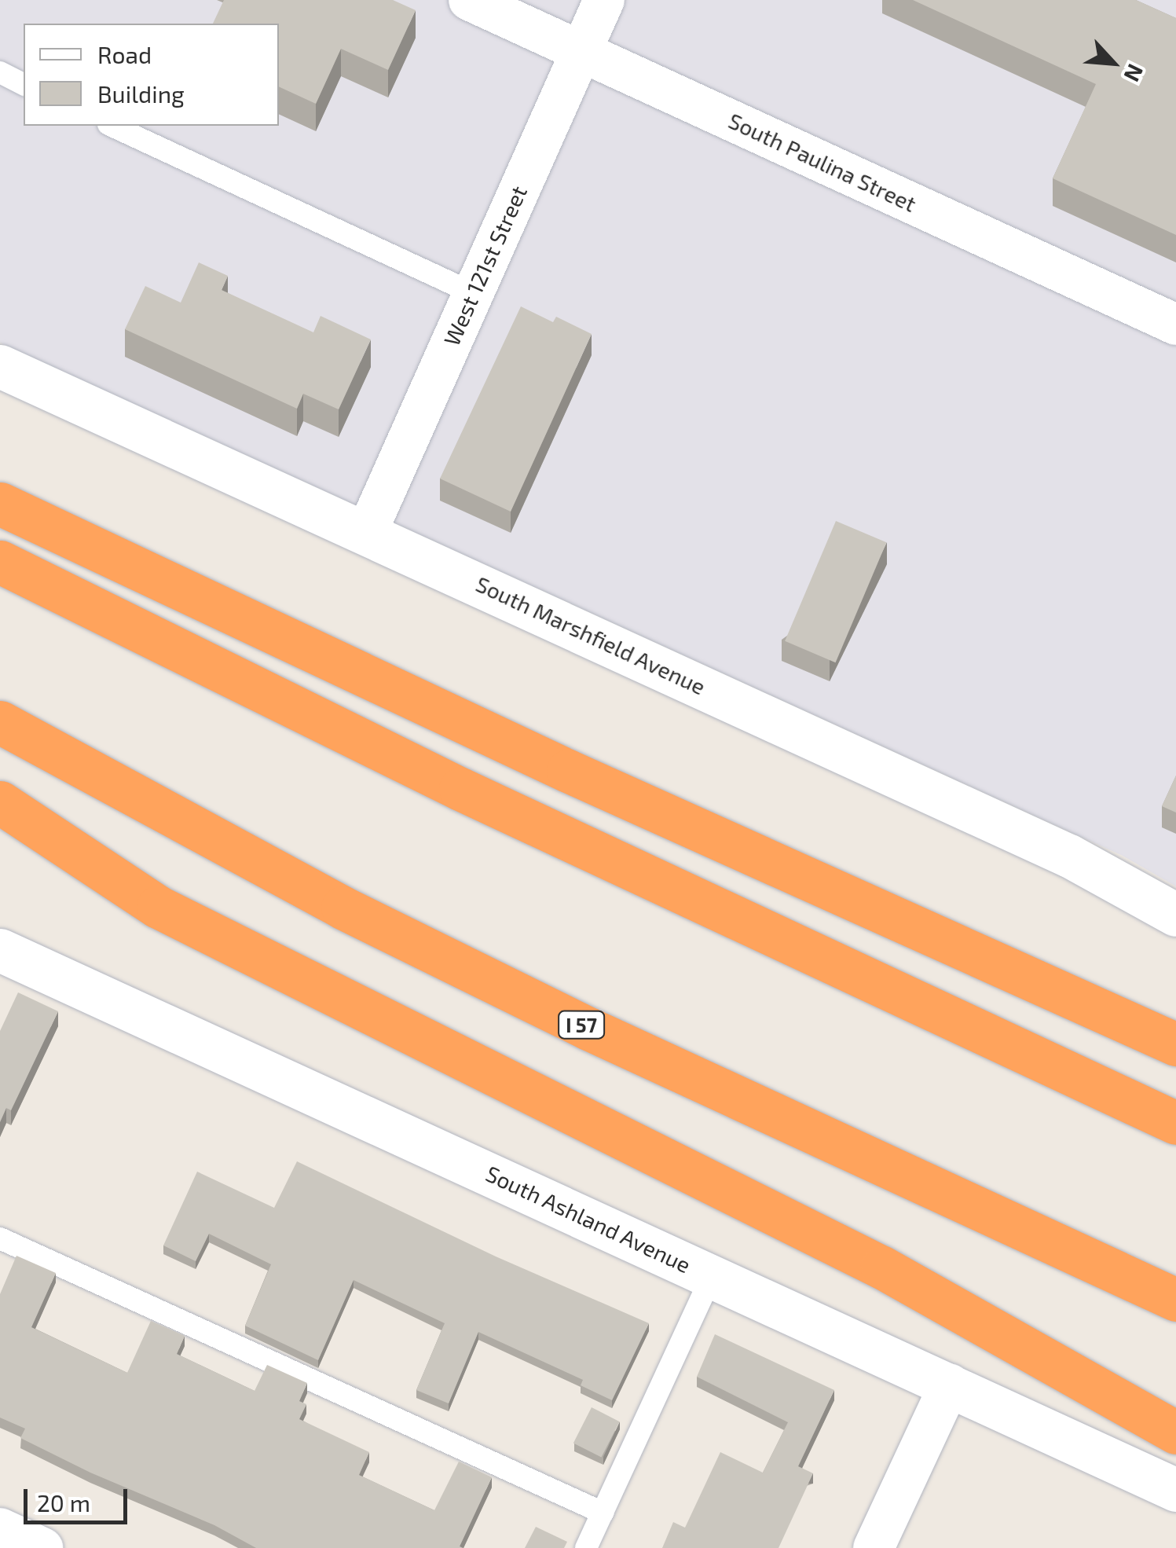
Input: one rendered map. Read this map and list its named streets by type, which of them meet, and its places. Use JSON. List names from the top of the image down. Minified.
{"streets":{"highway":["I 57"],"main road":["South Marshfield Avenue","South Ashland Avenue"],"street":["South Paulina Street","West 121st Street"]},"crossings":[["South Paulina Street","West 121st Street"],["West 121st Street","South Marshfield Avenue"]],"legend":["Road","Building"],"scale_bar":"20 m","north":"bottom right"}
